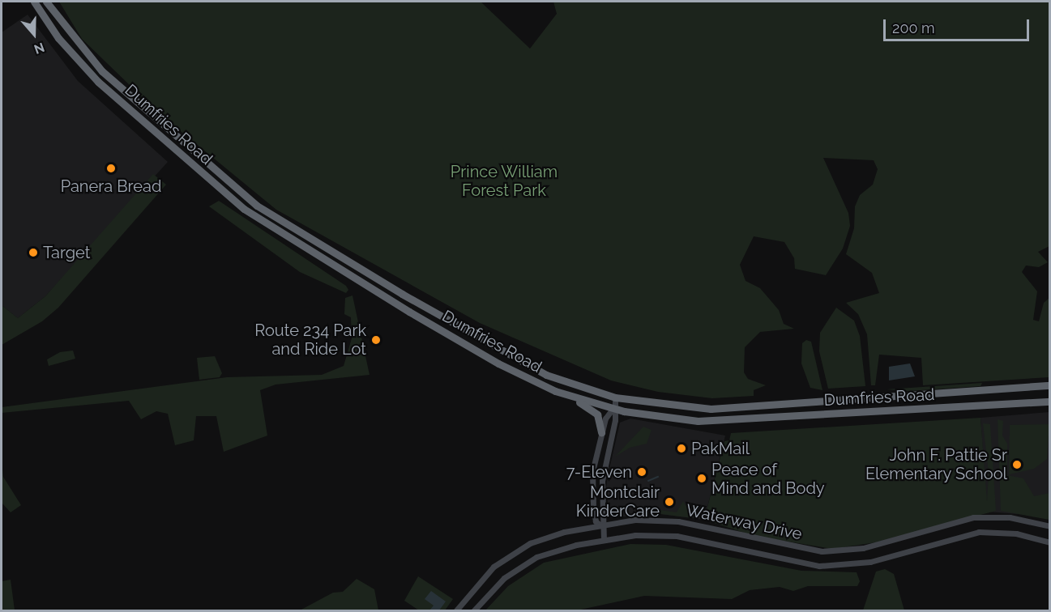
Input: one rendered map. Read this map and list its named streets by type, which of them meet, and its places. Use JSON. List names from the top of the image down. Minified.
{"streets":{"highway":["Dumfries Road"],"street":["Waterway Drive"]},"parks":["Prince William Forest Park"],"places":["Panera Bread","Target","Route 234 Park and Ride Lot","PakMail","John F. Pattie Sr Elementary School","7-Eleven","Peace of Mind and Body","Montclair KinderCare"],"scale_bar":"200 m","north":"bottom"}
